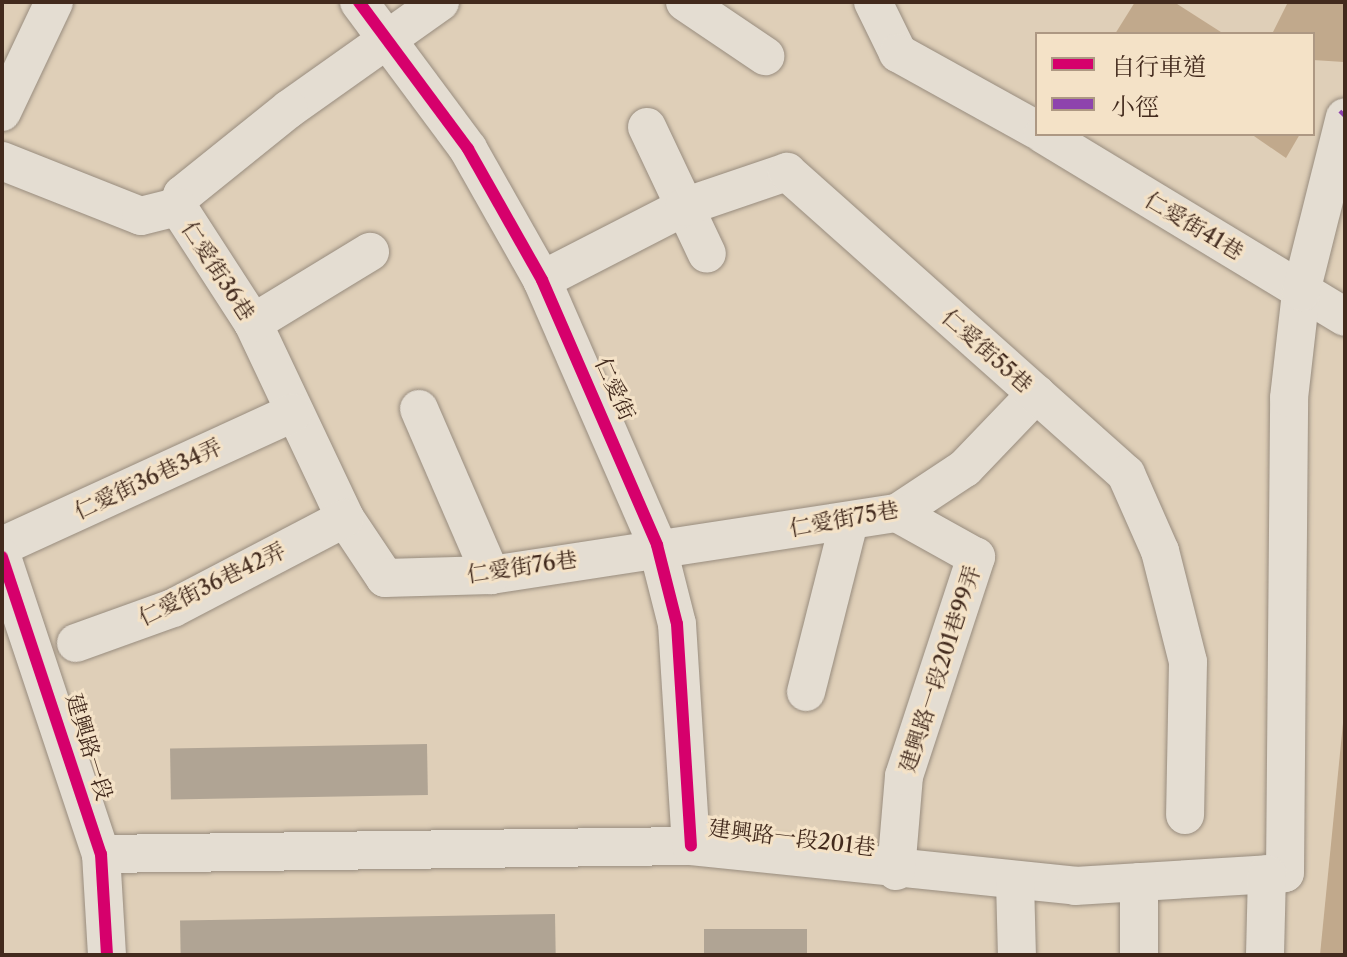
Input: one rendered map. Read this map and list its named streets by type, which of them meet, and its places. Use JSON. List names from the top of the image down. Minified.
{"streets":{"street":["仁愛街41巷","仁愛街36巷","仁愛街55巷","仁愛街","仁愛街36巷34弄","仁愛街75巷","仁愛街76巷","仁愛街36巷42弄","建興路一段201巷99弄","建興路一段","建興路一段201巷"]},"crossings":[["仁愛街36巷","仁愛街"],["仁愛街36巷","仁愛街36巷34弄"],["仁愛街36巷","仁愛街76巷"],["仁愛街36巷","仁愛街36巷42弄"],["仁愛街55巷","仁愛街"],["仁愛街55巷","仁愛街75巷"],["仁愛街","仁愛街75巷"],["仁愛街","仁愛街76巷"],["仁愛街","建興路一段201巷"],["仁愛街75巷","仁愛街76巷"],["仁愛街75巷","建興路一段201巷99弄"],["建興路一段201巷99弄","建興路一段201巷"],["建興路一段","建興路一段201巷"]],"legend":["自行車道","小徑"]}
